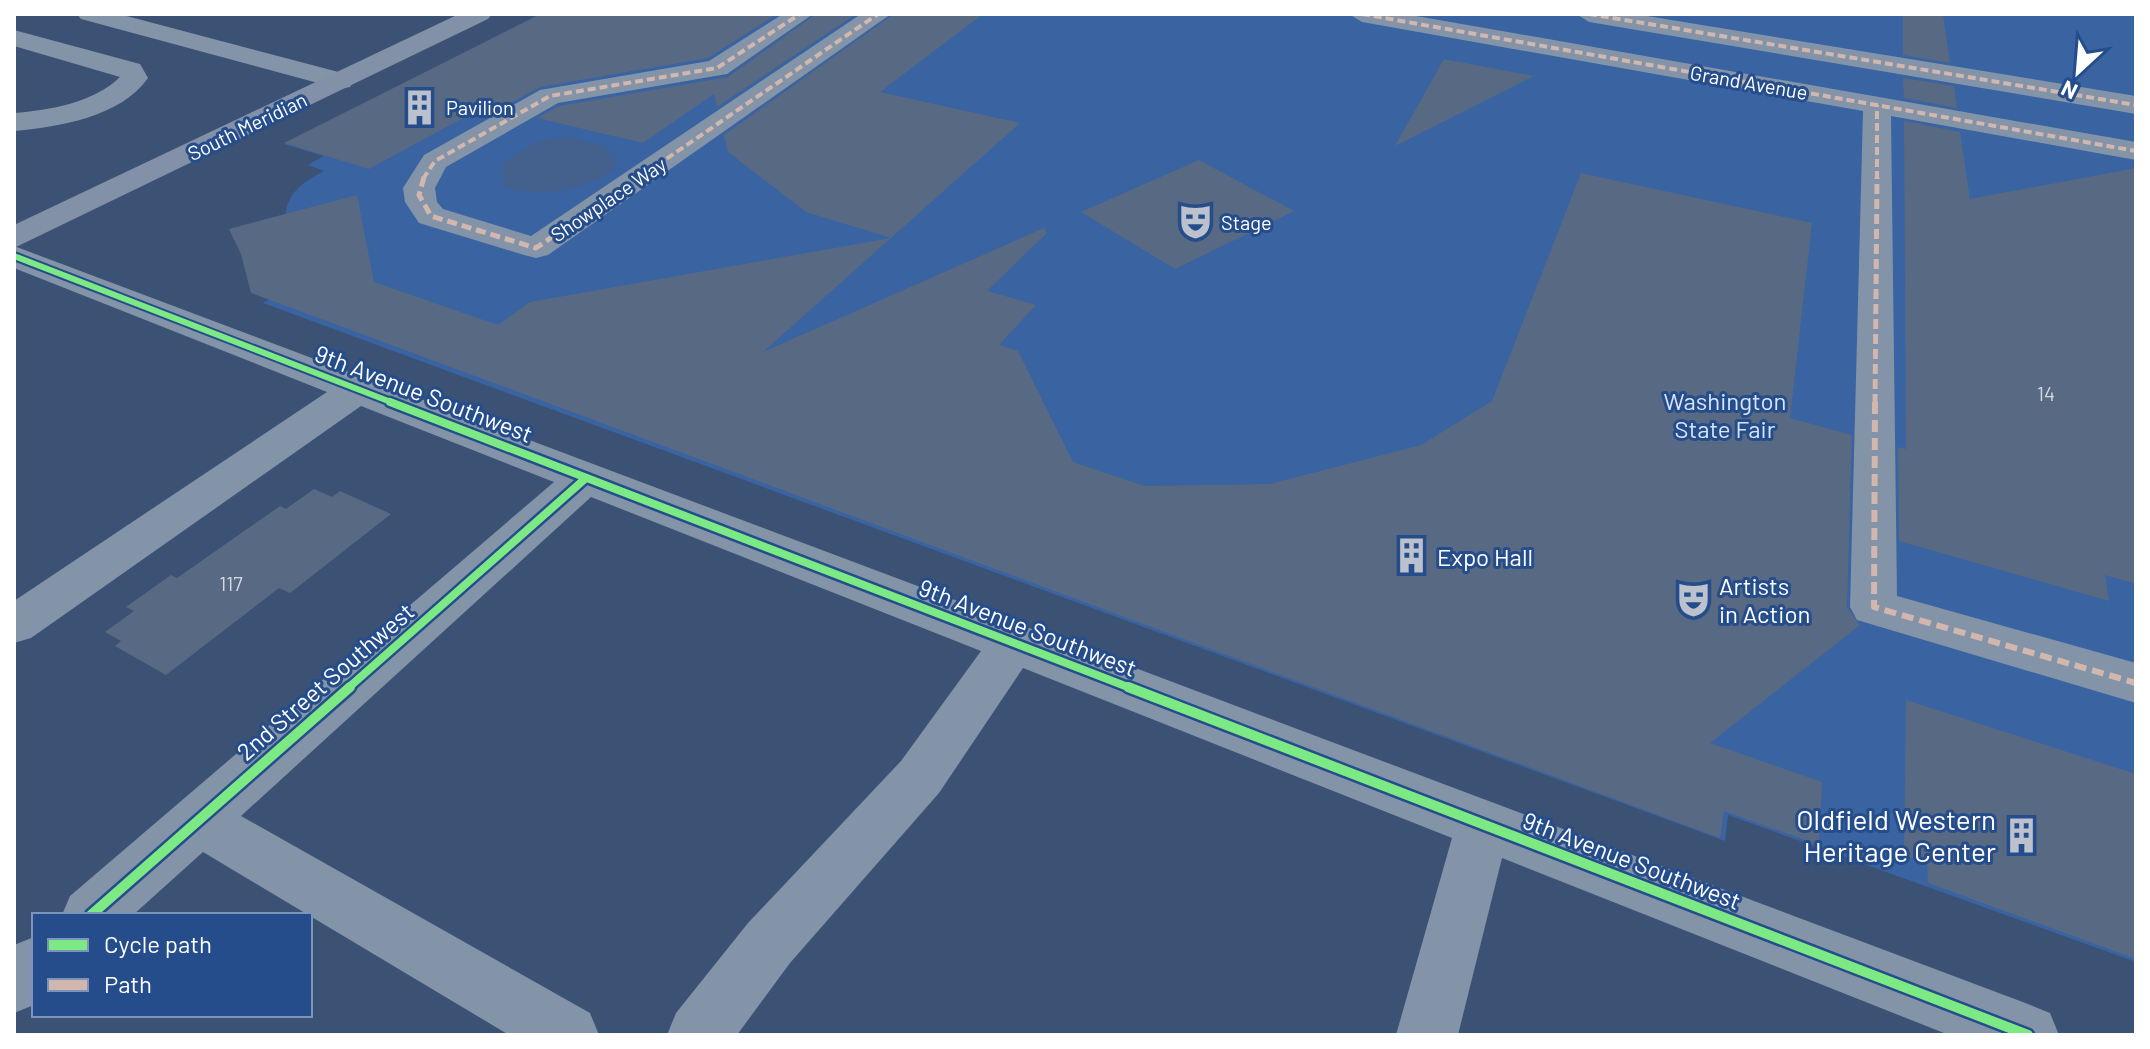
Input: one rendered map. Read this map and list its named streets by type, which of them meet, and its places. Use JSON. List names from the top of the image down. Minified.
{"streets":{"main road":["South Meridian"],"street":["Grand Avenue","Showplace Way","9th Avenue Southwest","2nd Street Southwest"]},"crossings":[["9th Avenue Southwest","2nd Street Southwest"]],"parks":["Washington State Fair"],"places":{"building":["Pavilion","Expo Hall","Oldfield Western Heritage Center"],"theatre":["Stage","Artists in Action"]},"house_numbers":["14","117"],"legend":["Cycle path","Path"],"north":"bottom left"}
